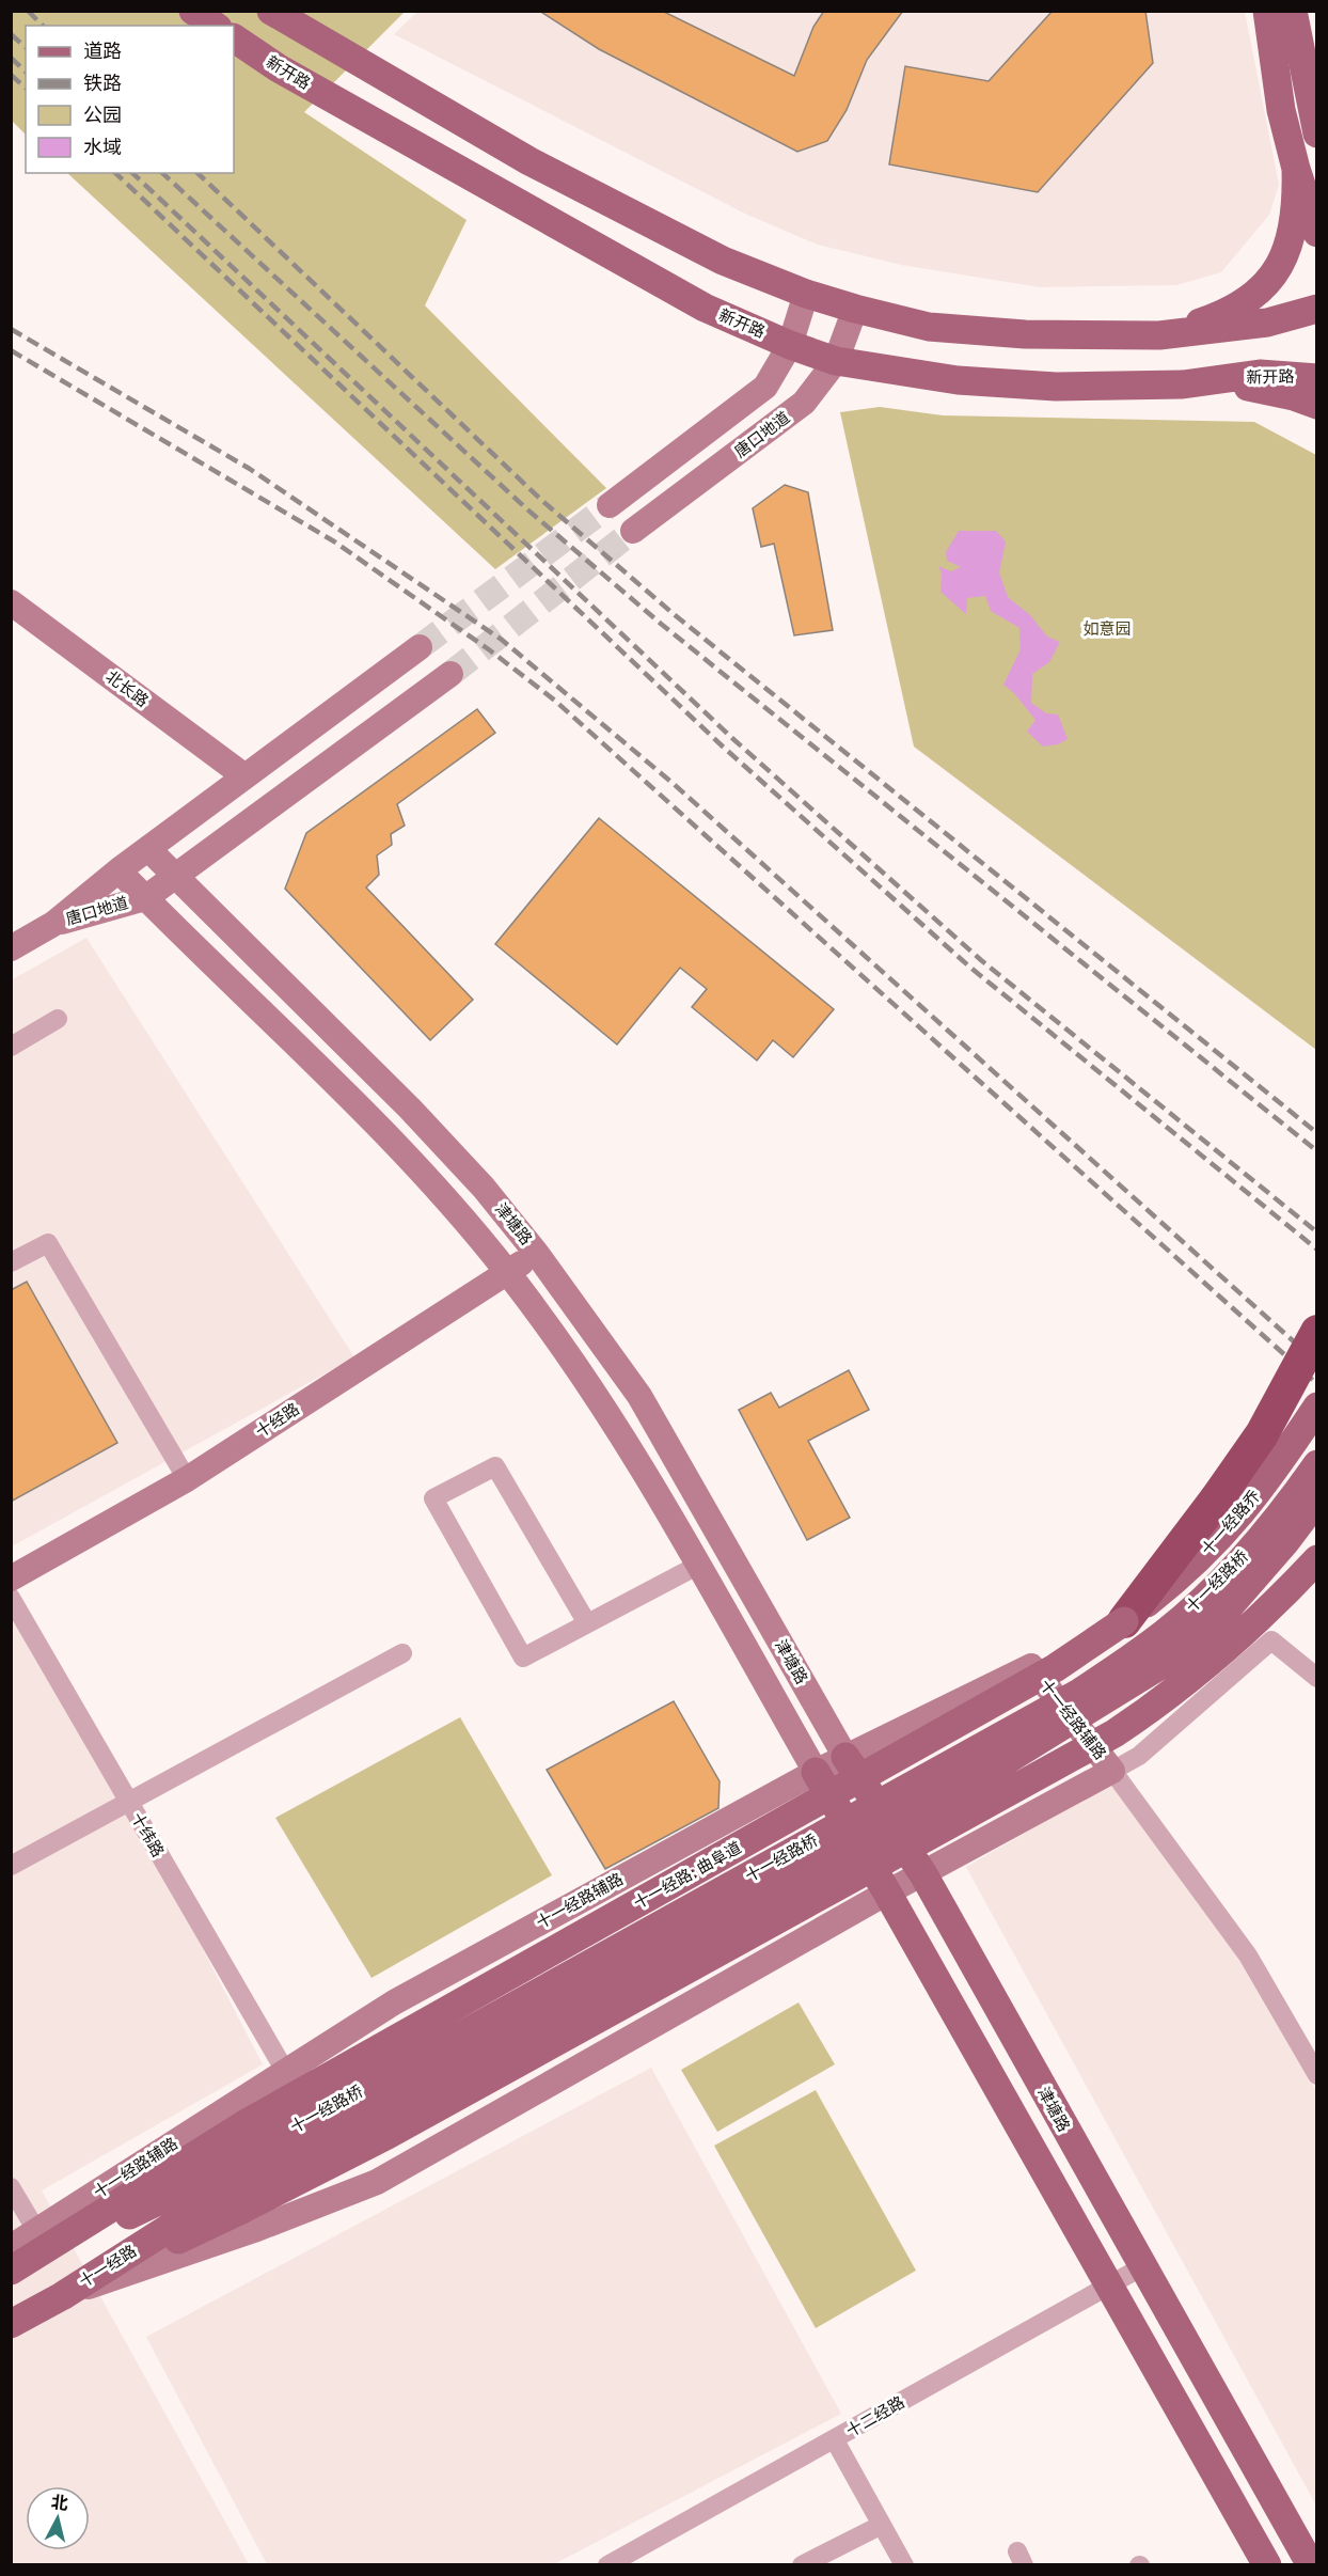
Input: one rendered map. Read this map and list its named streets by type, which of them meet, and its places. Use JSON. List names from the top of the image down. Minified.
{"streets":{"main road":["新开路","唐口地道","北长路","津塘路","十经路","十一经路乔","十一经路桥","十一经路辅路","十一经路; 曲阜道","十一经路"],"street":["十纬路","十二经路"]},"crossings":[["新开路","唐口地道"],["唐口地道","北长路"],["唐口地道","津塘路"],["津塘路","十经路"],["津塘路","十一经路辅路"],["津塘路","十二经路"],["十一经路乔","十一经路; 曲阜道"],["十一经路桥","十一经路"],["十一经路辅路","十纬路"],["十一经路辅路","十一经路"],["十一经路; 曲阜道","十一经路"]],"parks":["如意园"],"legend":["道路","铁路","公园","水域"],"north":"top"}
